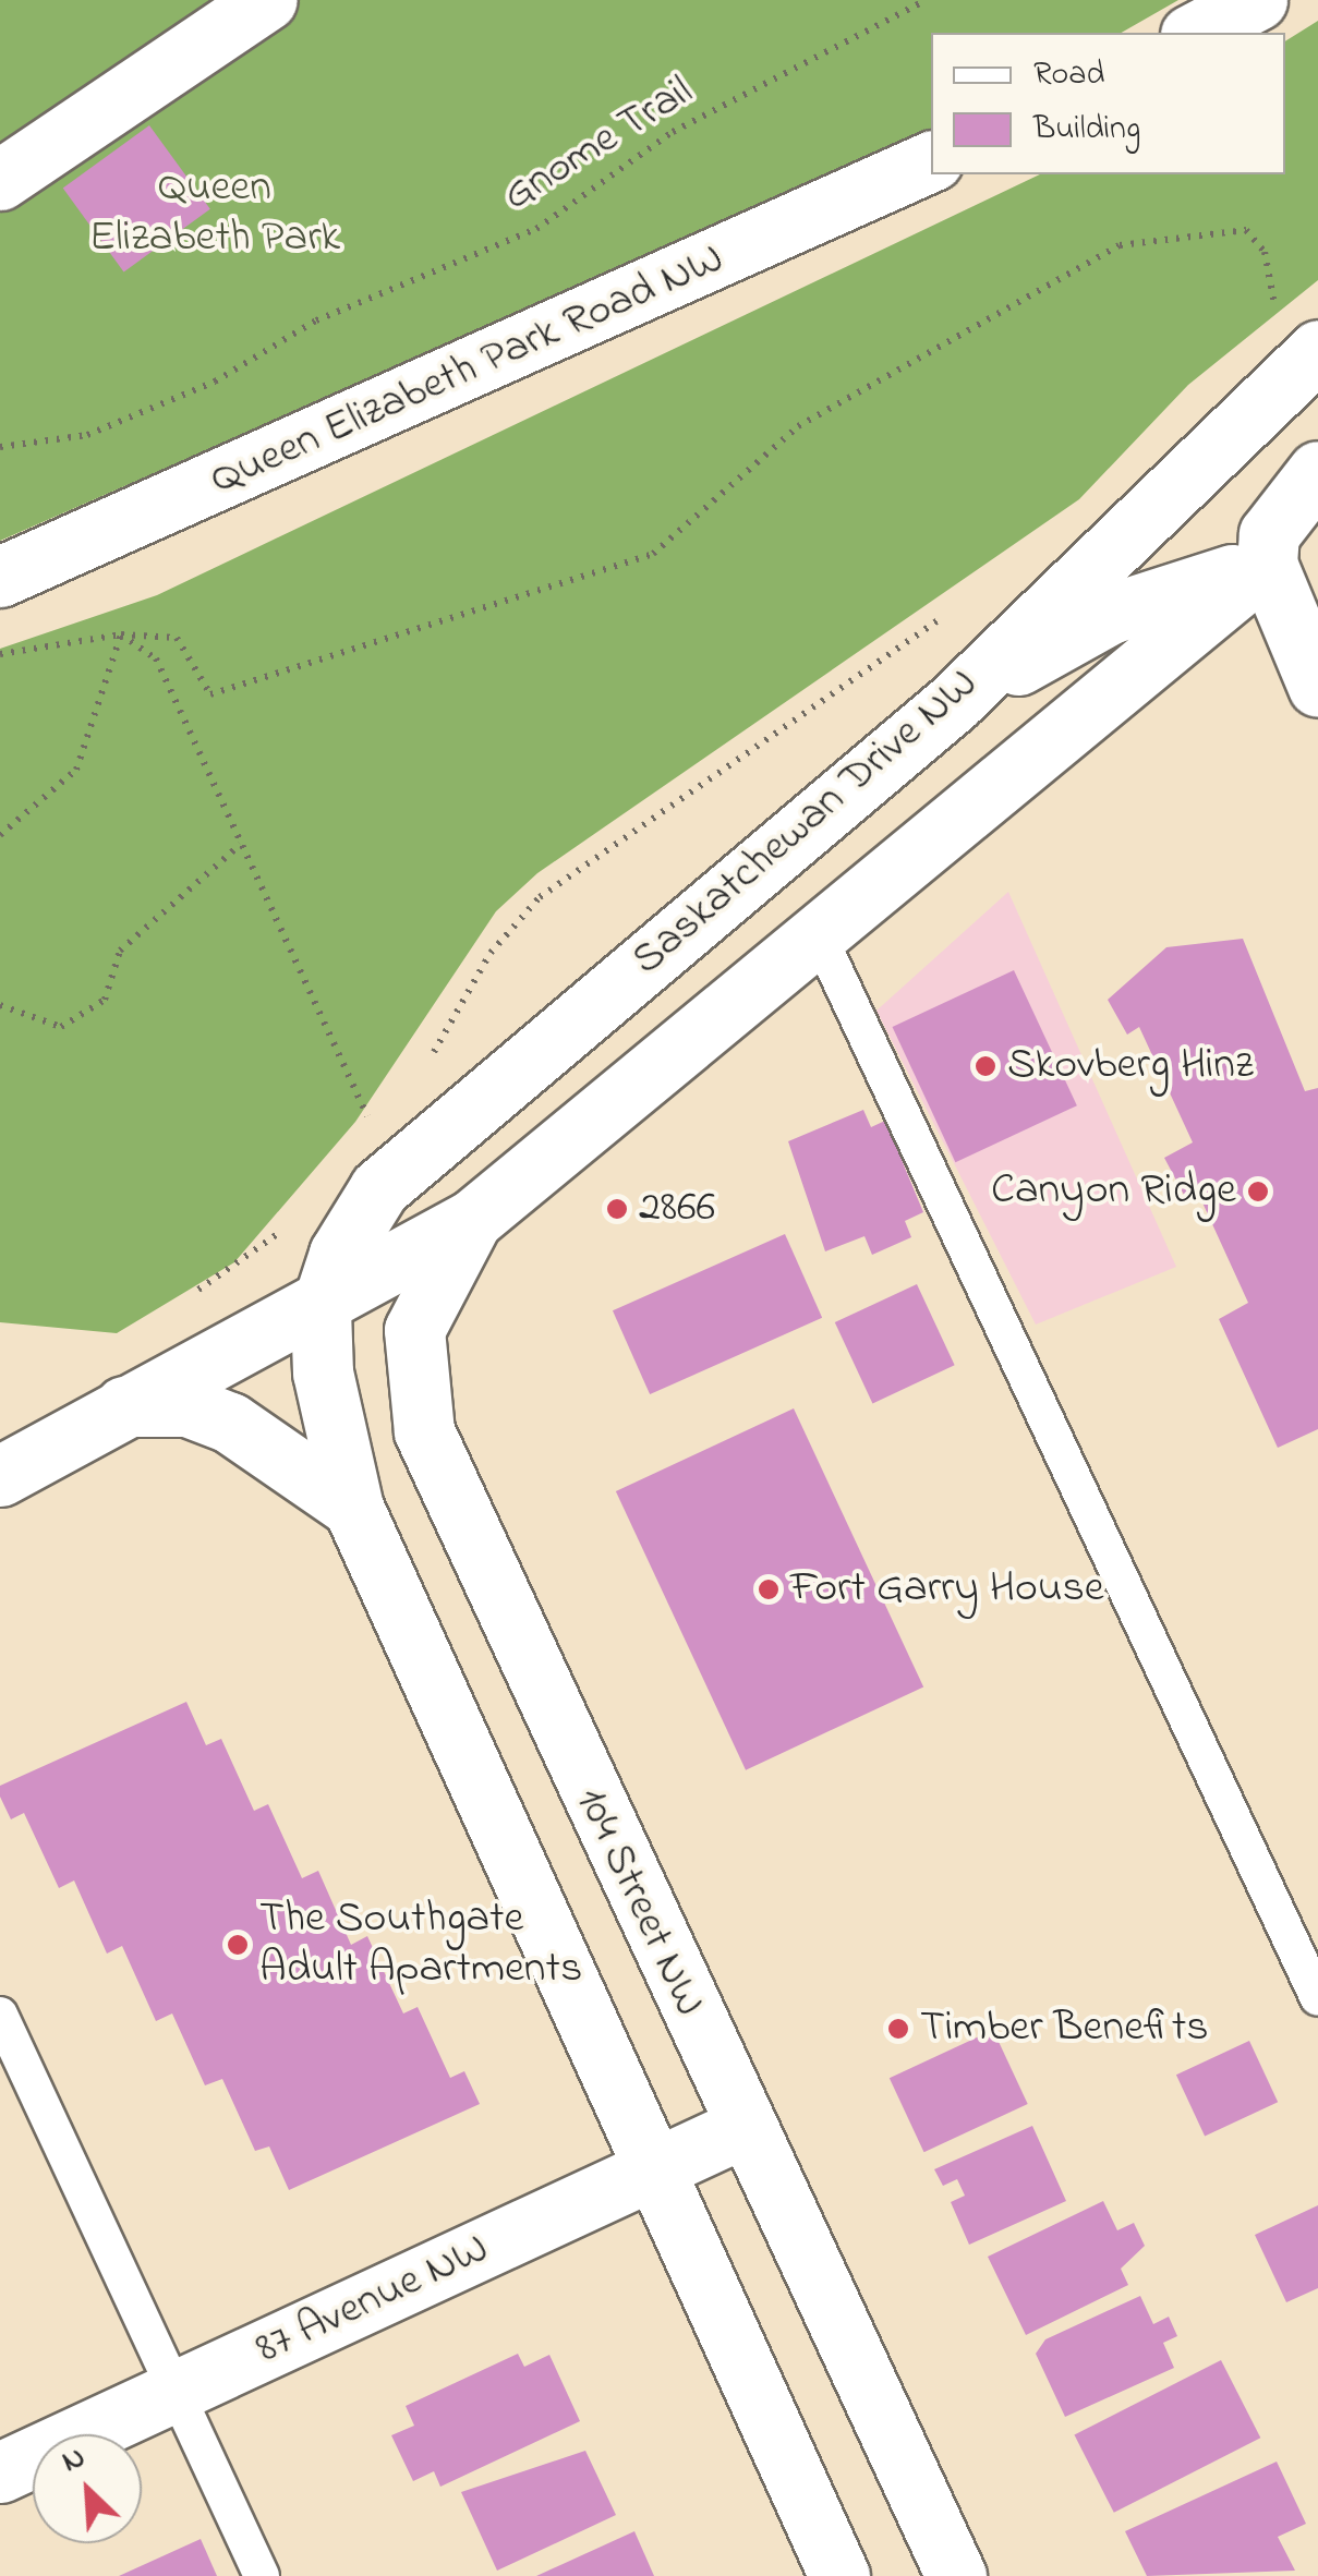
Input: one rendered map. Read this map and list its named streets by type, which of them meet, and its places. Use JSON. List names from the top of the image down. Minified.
{"streets":{"main road":["Queen Elizabeth Park Road NW","Saskatchewan Drive NW","104 Street NW","87 Avenue NW"],"path":["Gnome Trail"]},"crossings":[["Saskatchewan Drive NW","104 Street NW"],["104 Street NW","87 Avenue NW"]],"parks":["Queen Elizabeth Park"],"places":["Skovberg Hinz","Canyon Ridge","2866","Fort Garry House","The Southgate Adult Apartments","Timber Benefits"],"legend":["Road","Building"],"north":"top left"}
